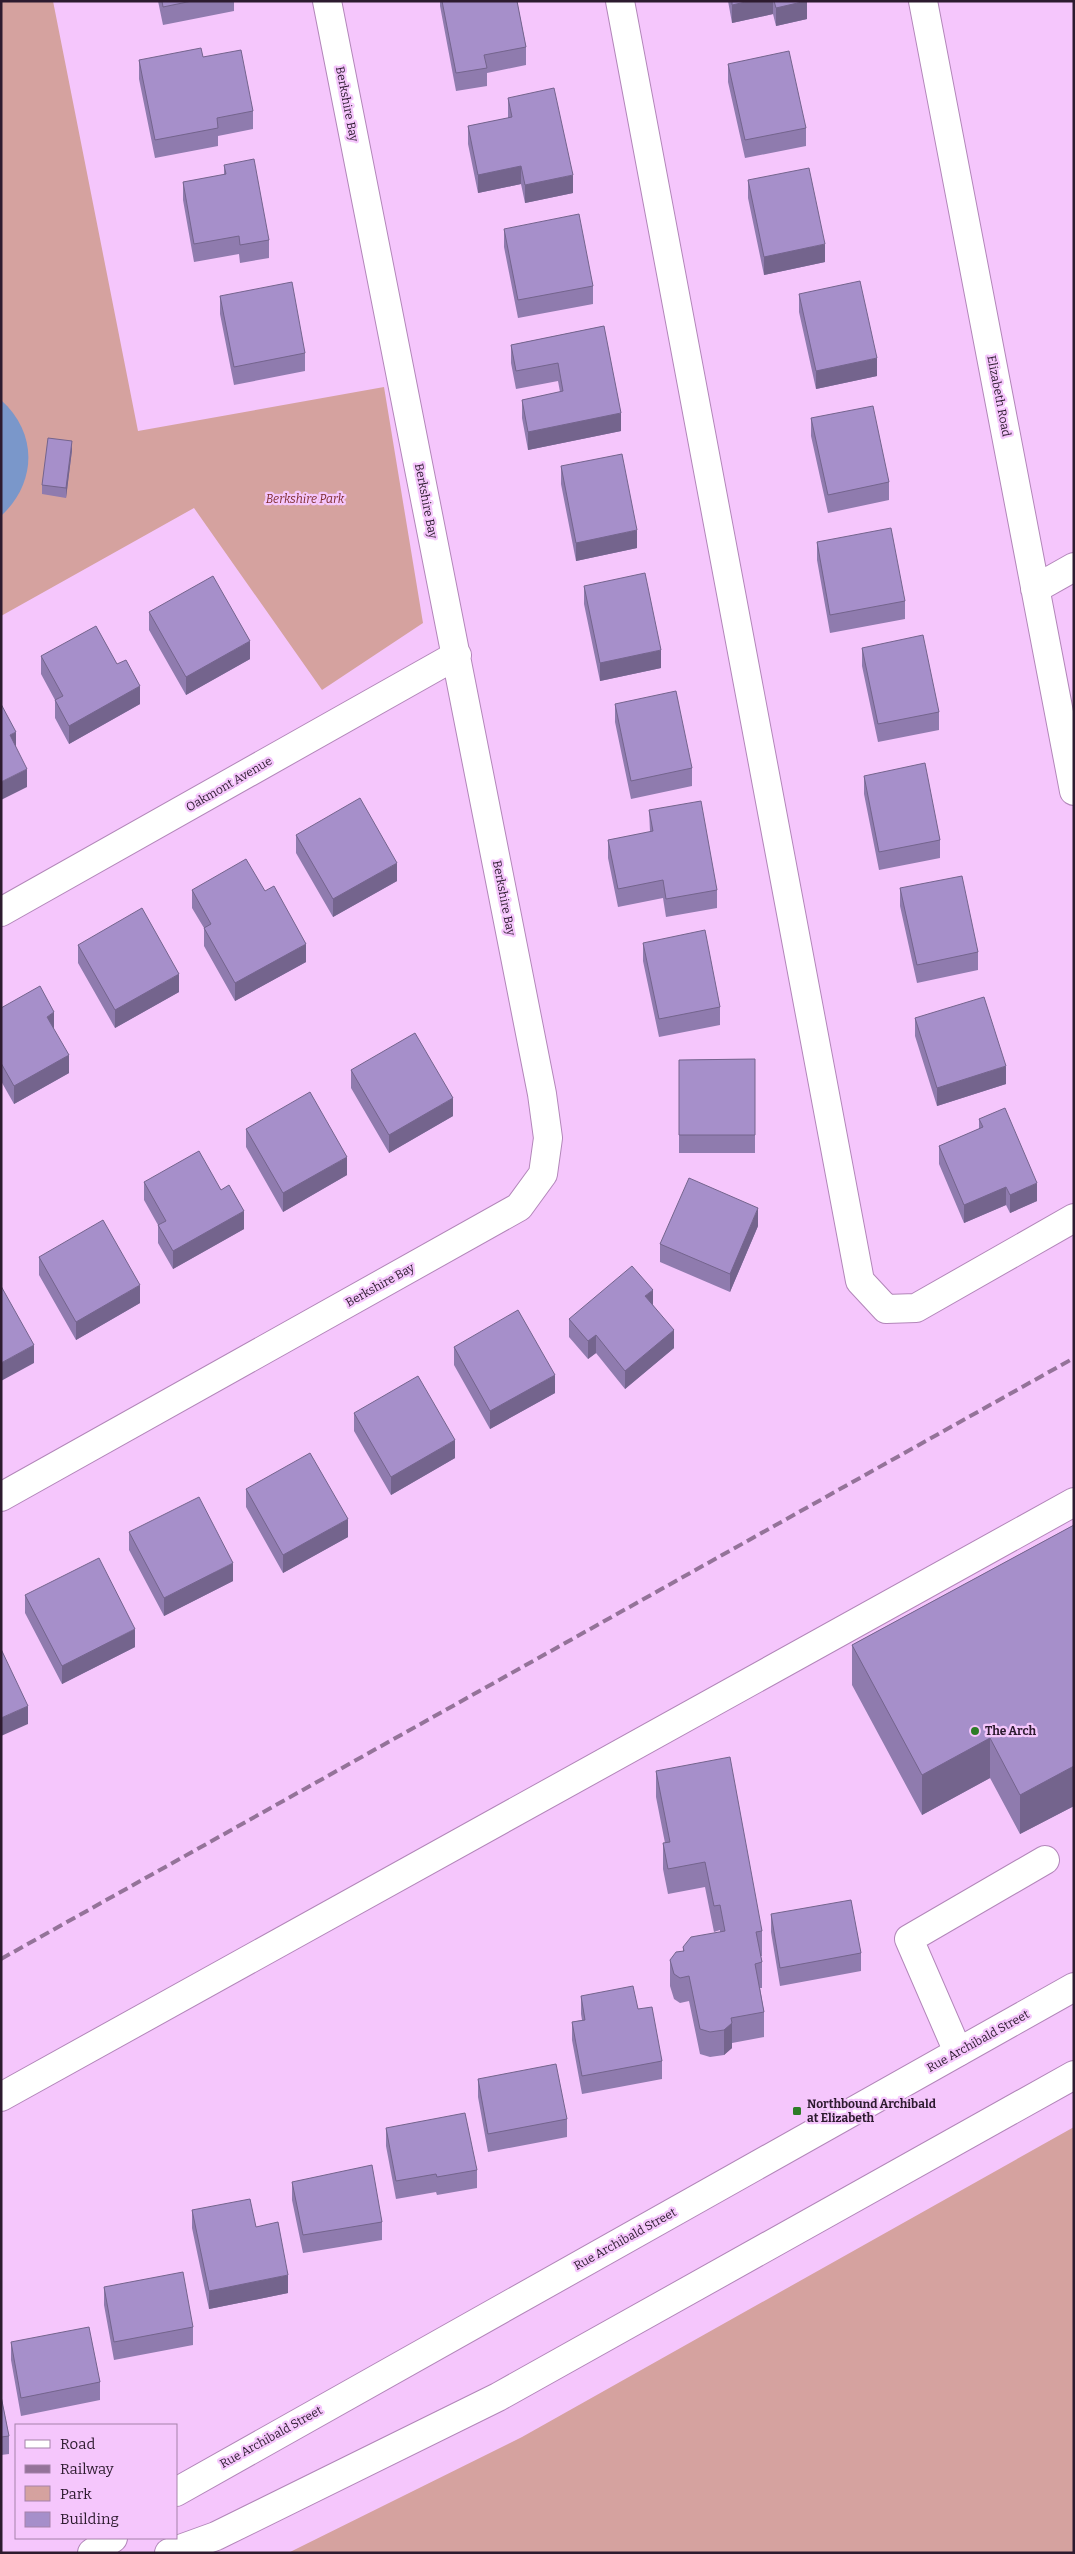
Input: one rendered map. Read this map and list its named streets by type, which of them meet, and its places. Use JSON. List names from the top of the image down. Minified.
{"streets":{"street":["Berkshire Bay","Elizabeth Road","Oakmont Avenue","Rue Archibald Street"]},"crossings":[["Berkshire Bay","Oakmont Avenue"]],"parks":["Berkshire Park"],"places":{"other":["The Arch"],"transit":["Northbound Archibald at Elizabeth"]},"legend":["Road","Railway","Park","Building"]}
